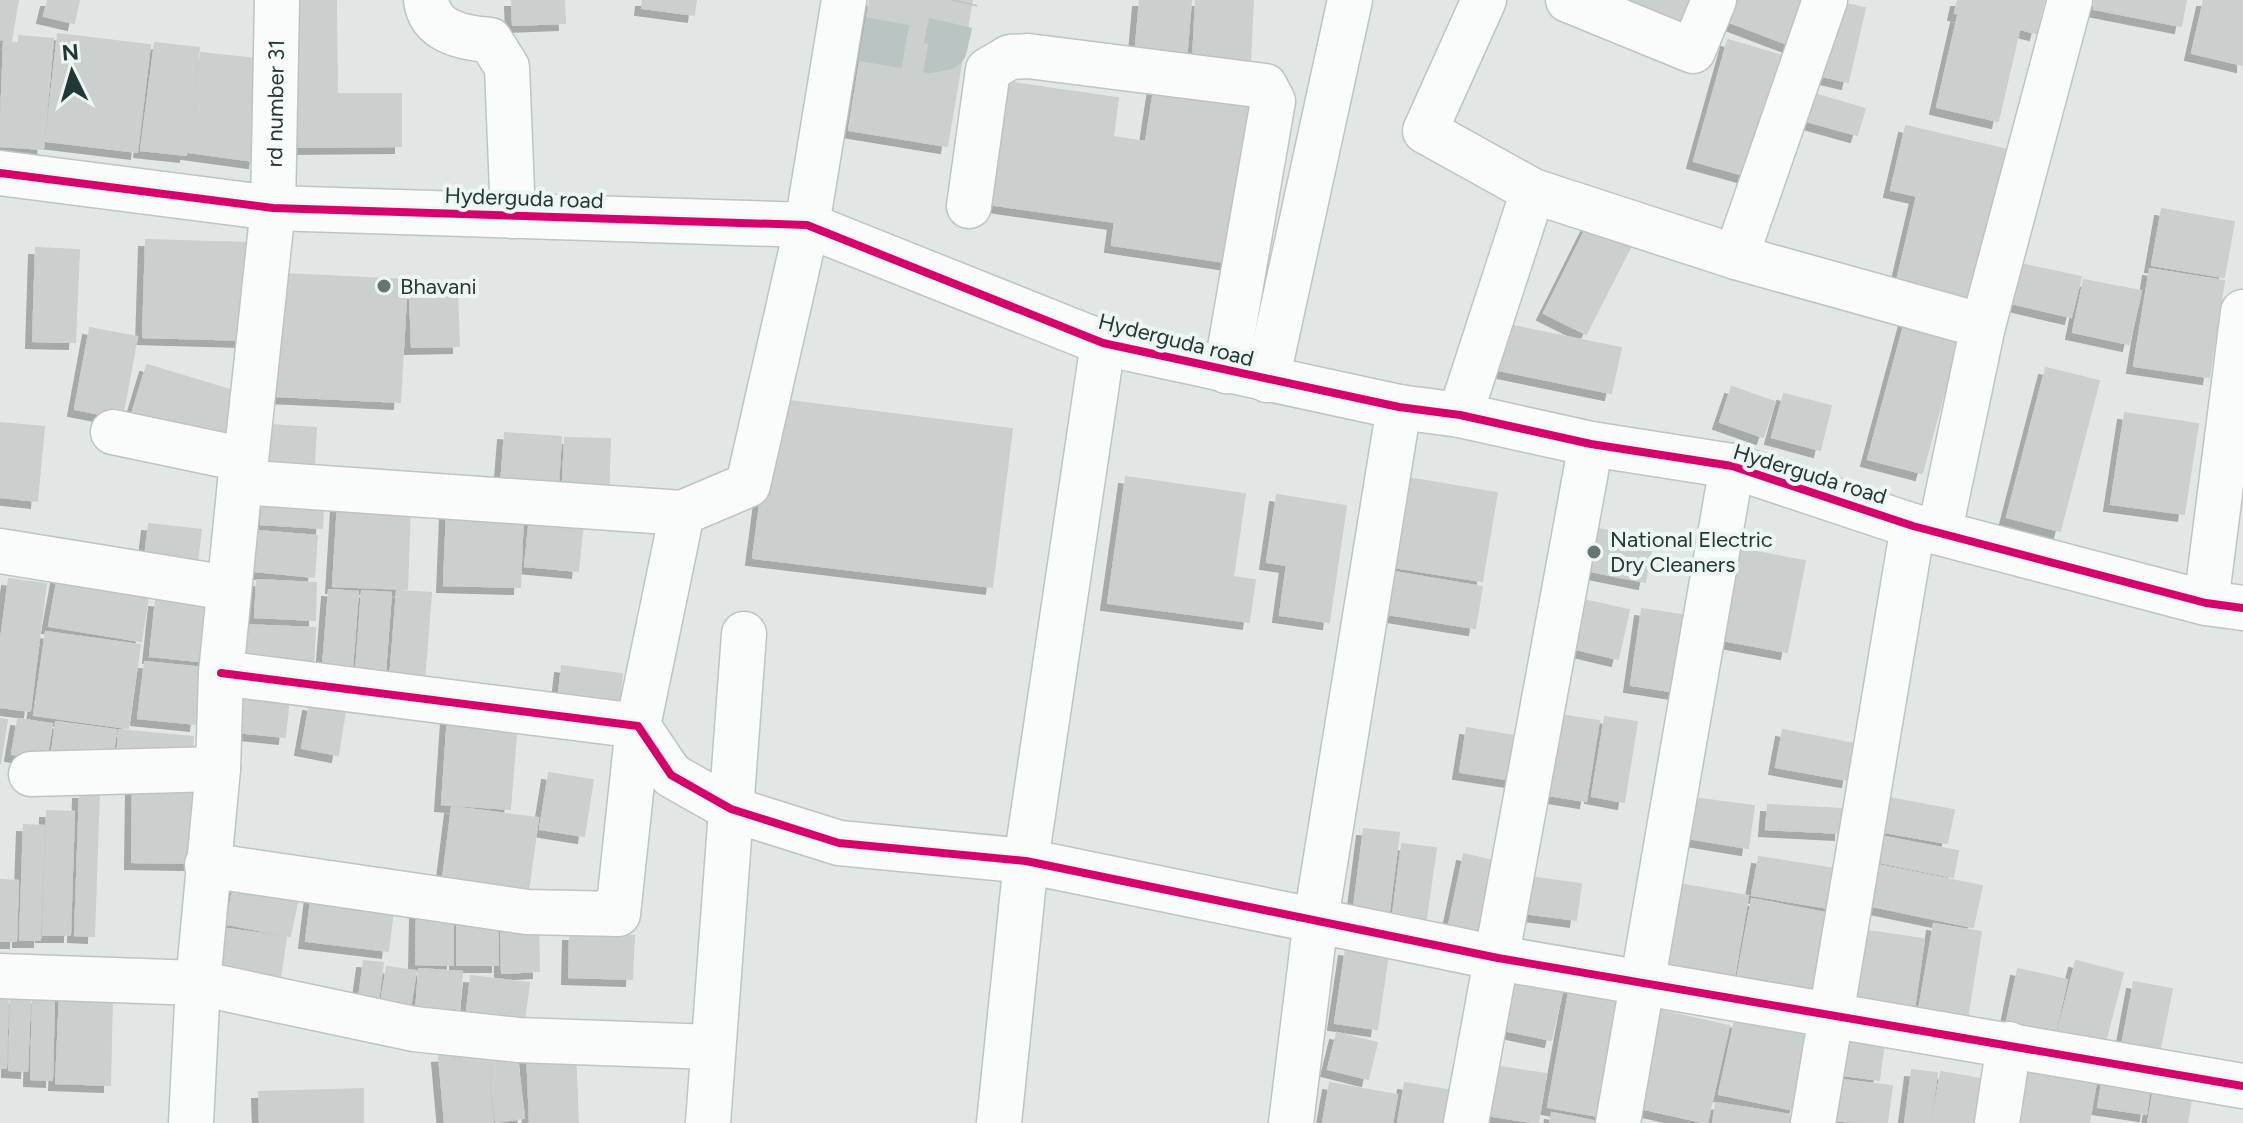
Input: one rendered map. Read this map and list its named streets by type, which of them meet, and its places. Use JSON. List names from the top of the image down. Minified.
{"streets":{"street":["rd number 31","Hyderguda road"]},"crossings":[["rd number 31","Hyderguda road"]],"places":["Bhavani","National Electric Dry Cleaners"],"north":"top"}
